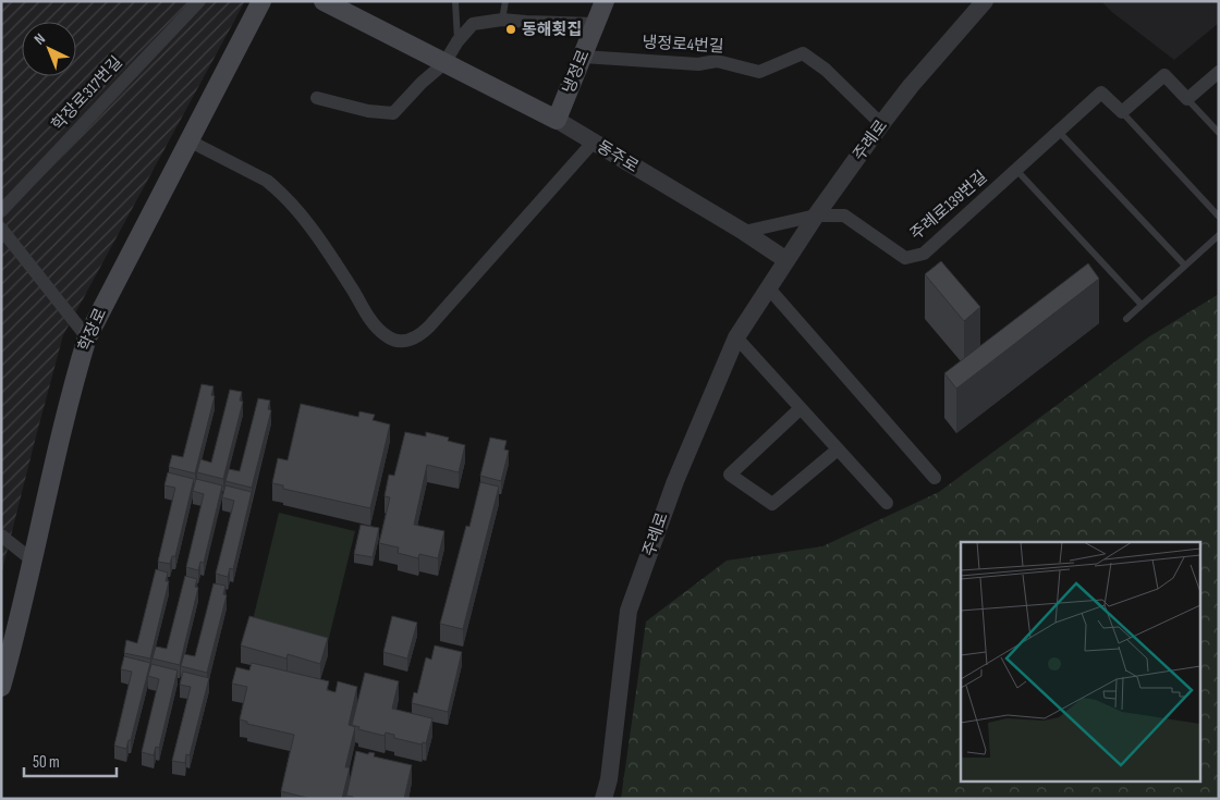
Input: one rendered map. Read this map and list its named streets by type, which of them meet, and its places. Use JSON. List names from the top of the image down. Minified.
{"streets":{"main road":["냉정로","동주로","학장로"],"street":["냉정로4번길","학장로317번길","주례로","주례로139번길"]},"crossings":[["냉정로4번길","냉정로"],["냉정로4번길","주례로"],["냉정로","동주로"],["주례로","동주로"],["주례로","주례로139번길"],["동주로","주례로139번길"]],"places":["동해횟집"],"scale_bar":"50 m","north":"top left"}
